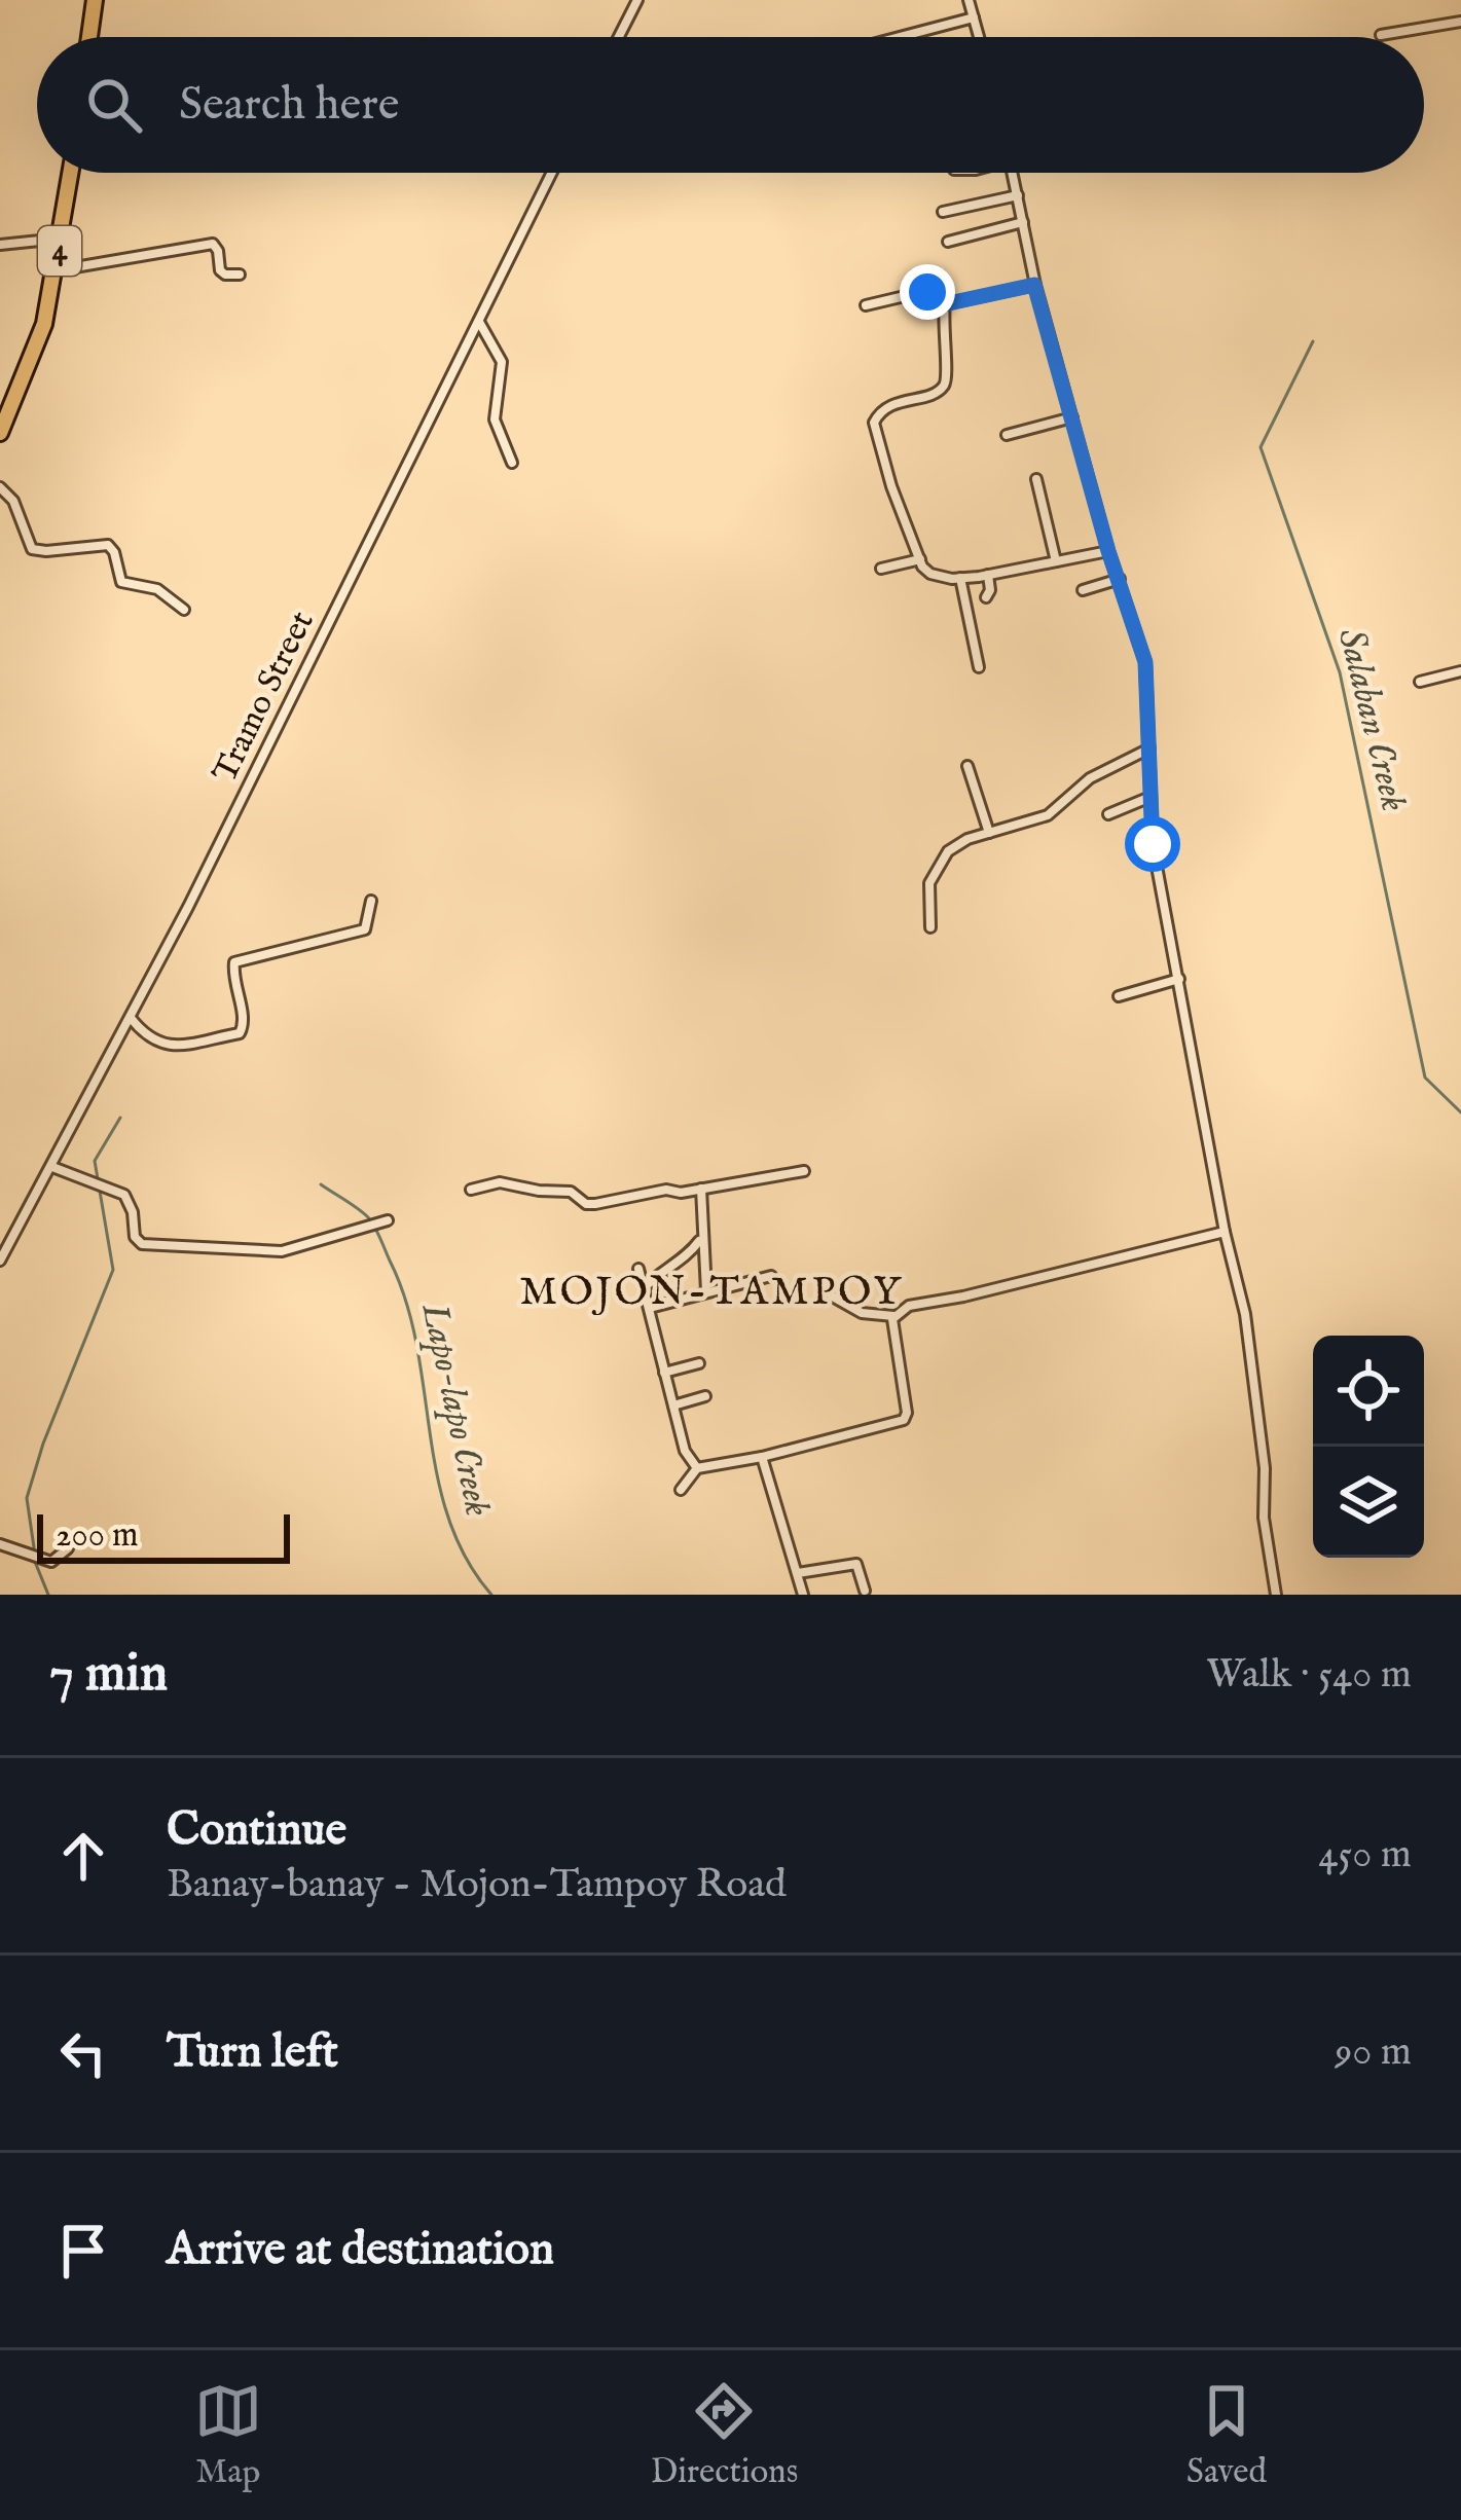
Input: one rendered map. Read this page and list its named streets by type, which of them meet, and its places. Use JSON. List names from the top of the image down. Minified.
{"streets":{"highway":["4"],"street":["Tramo Street"]},"districts":["MOJON-TAMPOY"],"water":["Salaban Creek","Lapo-lapo Creek"],"scale_bar":"200 m","page":{"search":"Search here","scale":"200 m","heading":["7 min","Walk · 540 m"],"list":[["Continue","Banay-banay - Mojon-Tampoy Road","450 m"],["Turn left","90 m"],"Arrive at destination"],"nav":["Map","Directions","Saved"]}}
